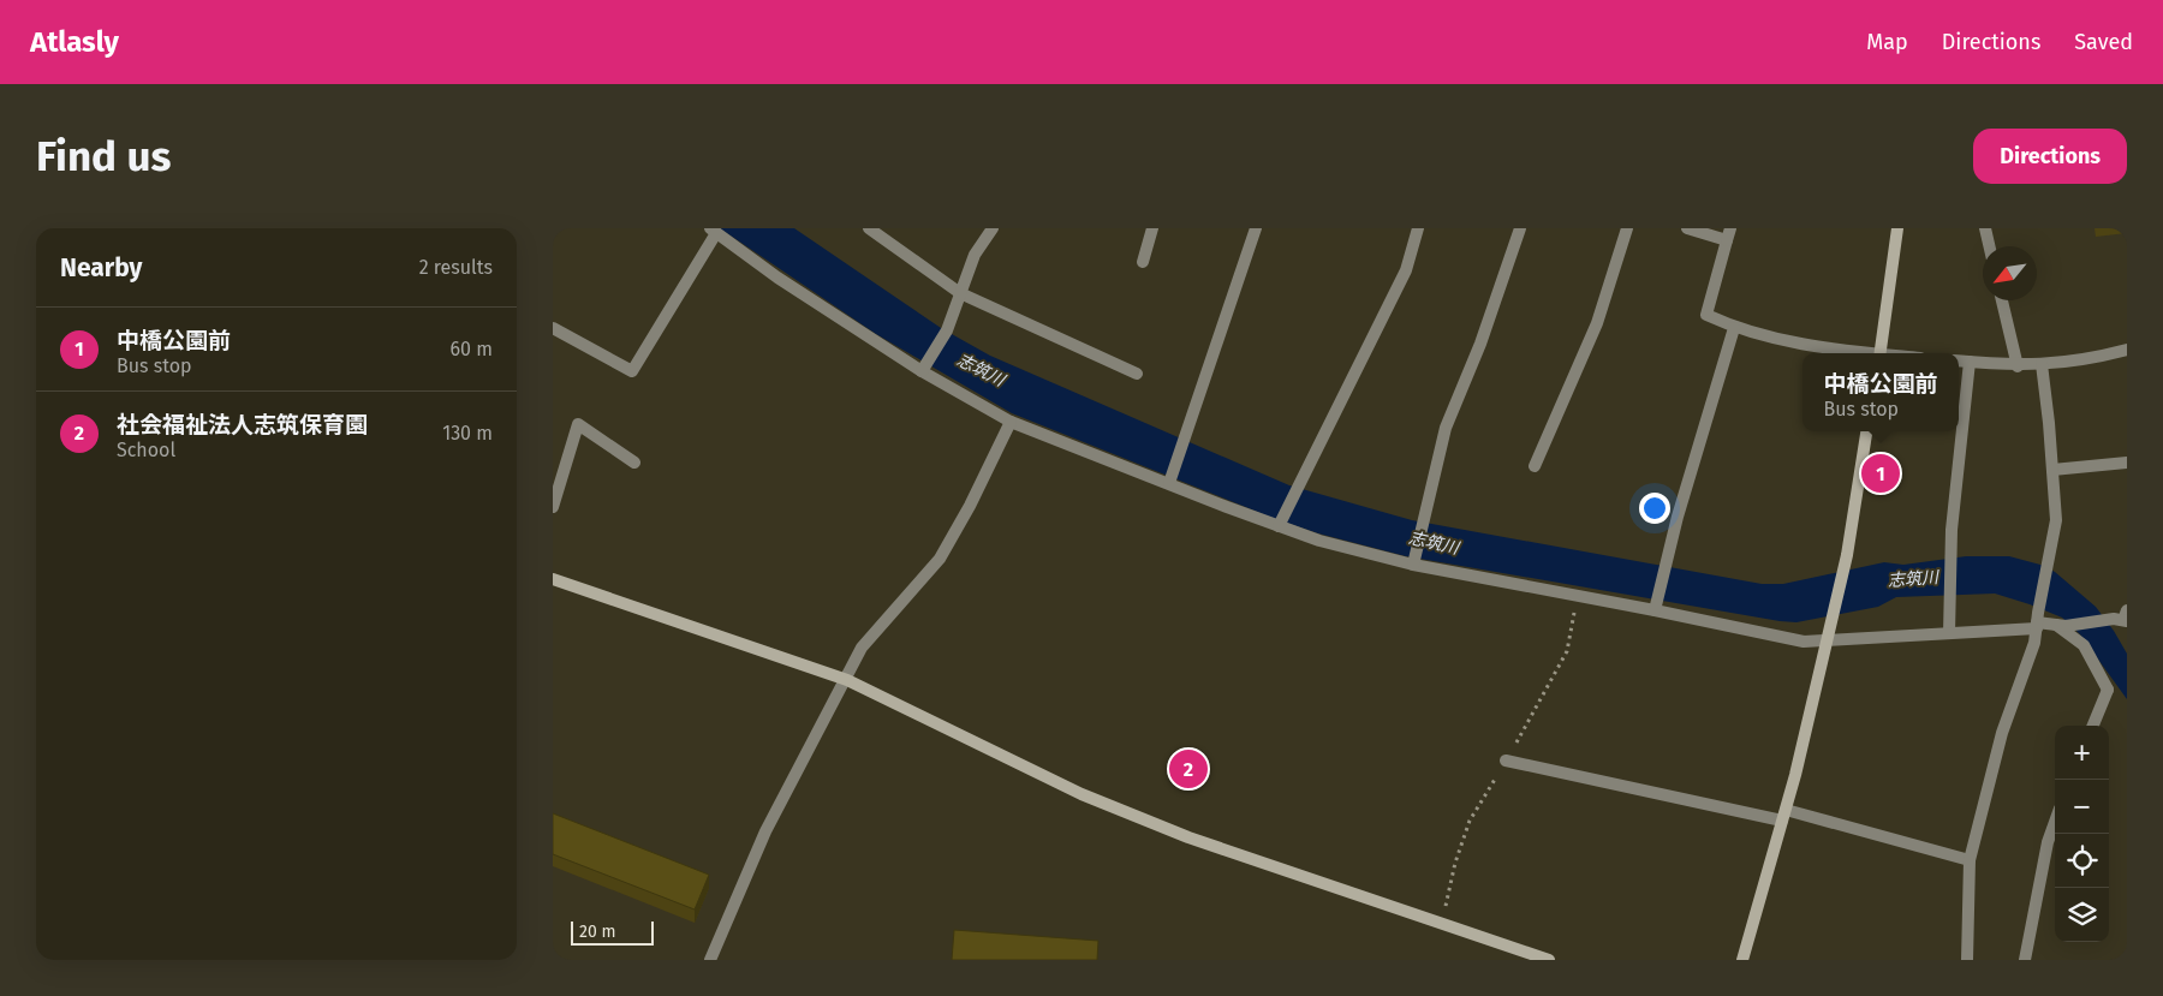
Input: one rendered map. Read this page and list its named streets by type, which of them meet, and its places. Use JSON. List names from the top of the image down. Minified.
{"water":["志筑川"],"scale_bar":"20 m","north":"bottom left","page":{"header":"Atlasly","nav":["Map","Directions","Saved"],"buttons":"Directions","title":"Find us","heading":["Nearby","2 results"],"list":[{"mark":"1","name":"中橋公園前","note":"Bus stop","value":"60 m"},{"mark":"2","name":"社会福祉法人志筑保育園","note":"School","value":"130 m"}],"popup":["中橋公園前","Bus stop"],"pins":["1","2"],"map_buttons":["+","−"],"scale":"20 m"}}
